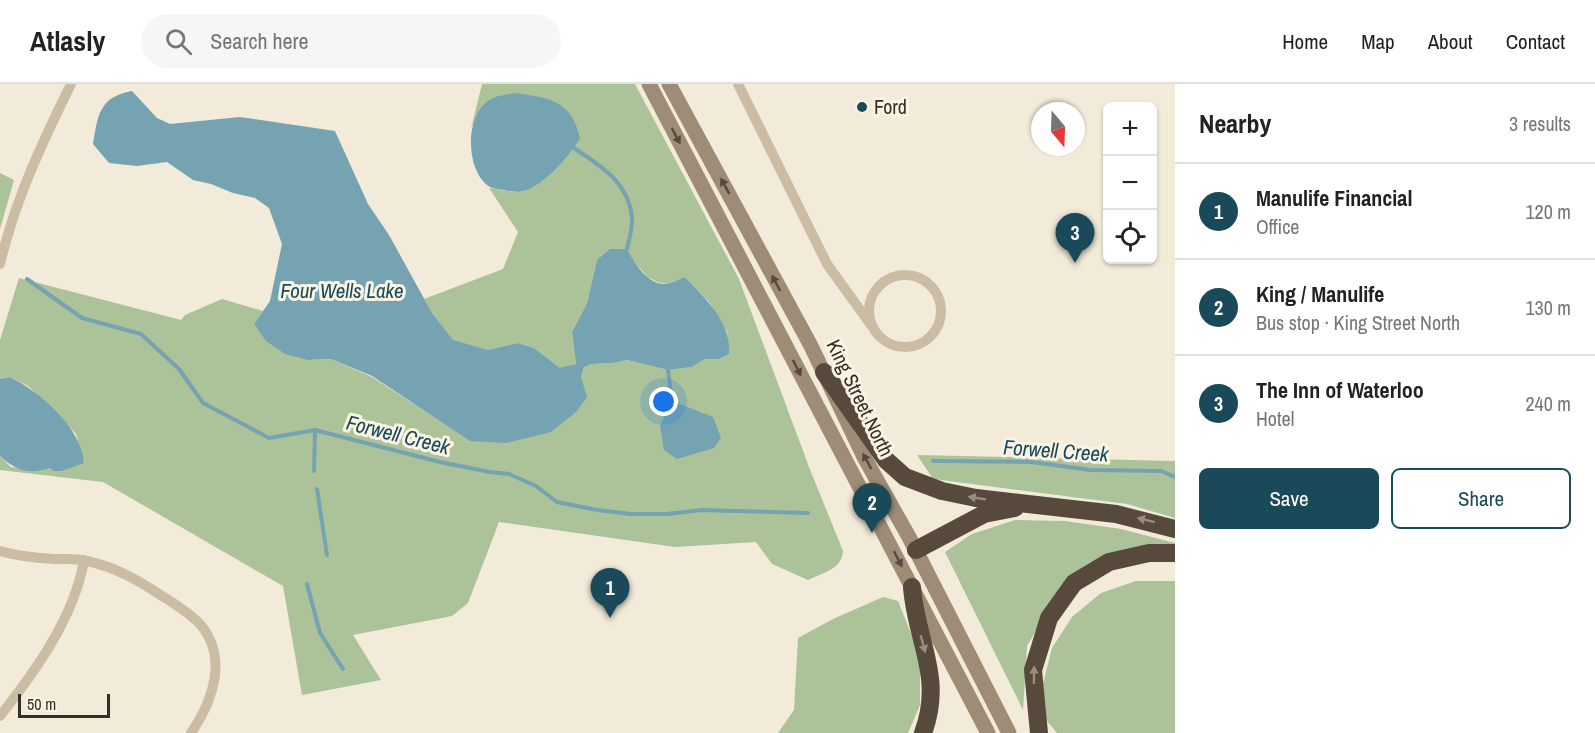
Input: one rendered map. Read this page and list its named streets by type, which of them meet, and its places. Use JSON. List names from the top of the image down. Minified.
{"streets":{"main road":["King Street North"]},"water":["Four Wells Lake","Forwell Creek"],"places":["Ford"],"scale_bar":"50 m","north":"bottom","page":{"header":"Atlasly","search":"Search here","nav":["Home","Map","About","Contact"],"heading":["Nearby","3 results"],"map_buttons":["+","−"],"list":[{"mark":"1","name":"Manulife Financial","note":"Office","value":"120 m"},{"mark":"2","name":"King / Manulife","note":"Bus stop · King Street North","value":"130 m"},{"mark":"3","name":"The Inn of Waterloo","note":"Hotel","value":"240 m"}],"pins":["3","2","1"],"buttons":["Save","Share"],"scale":"50 m"}}
